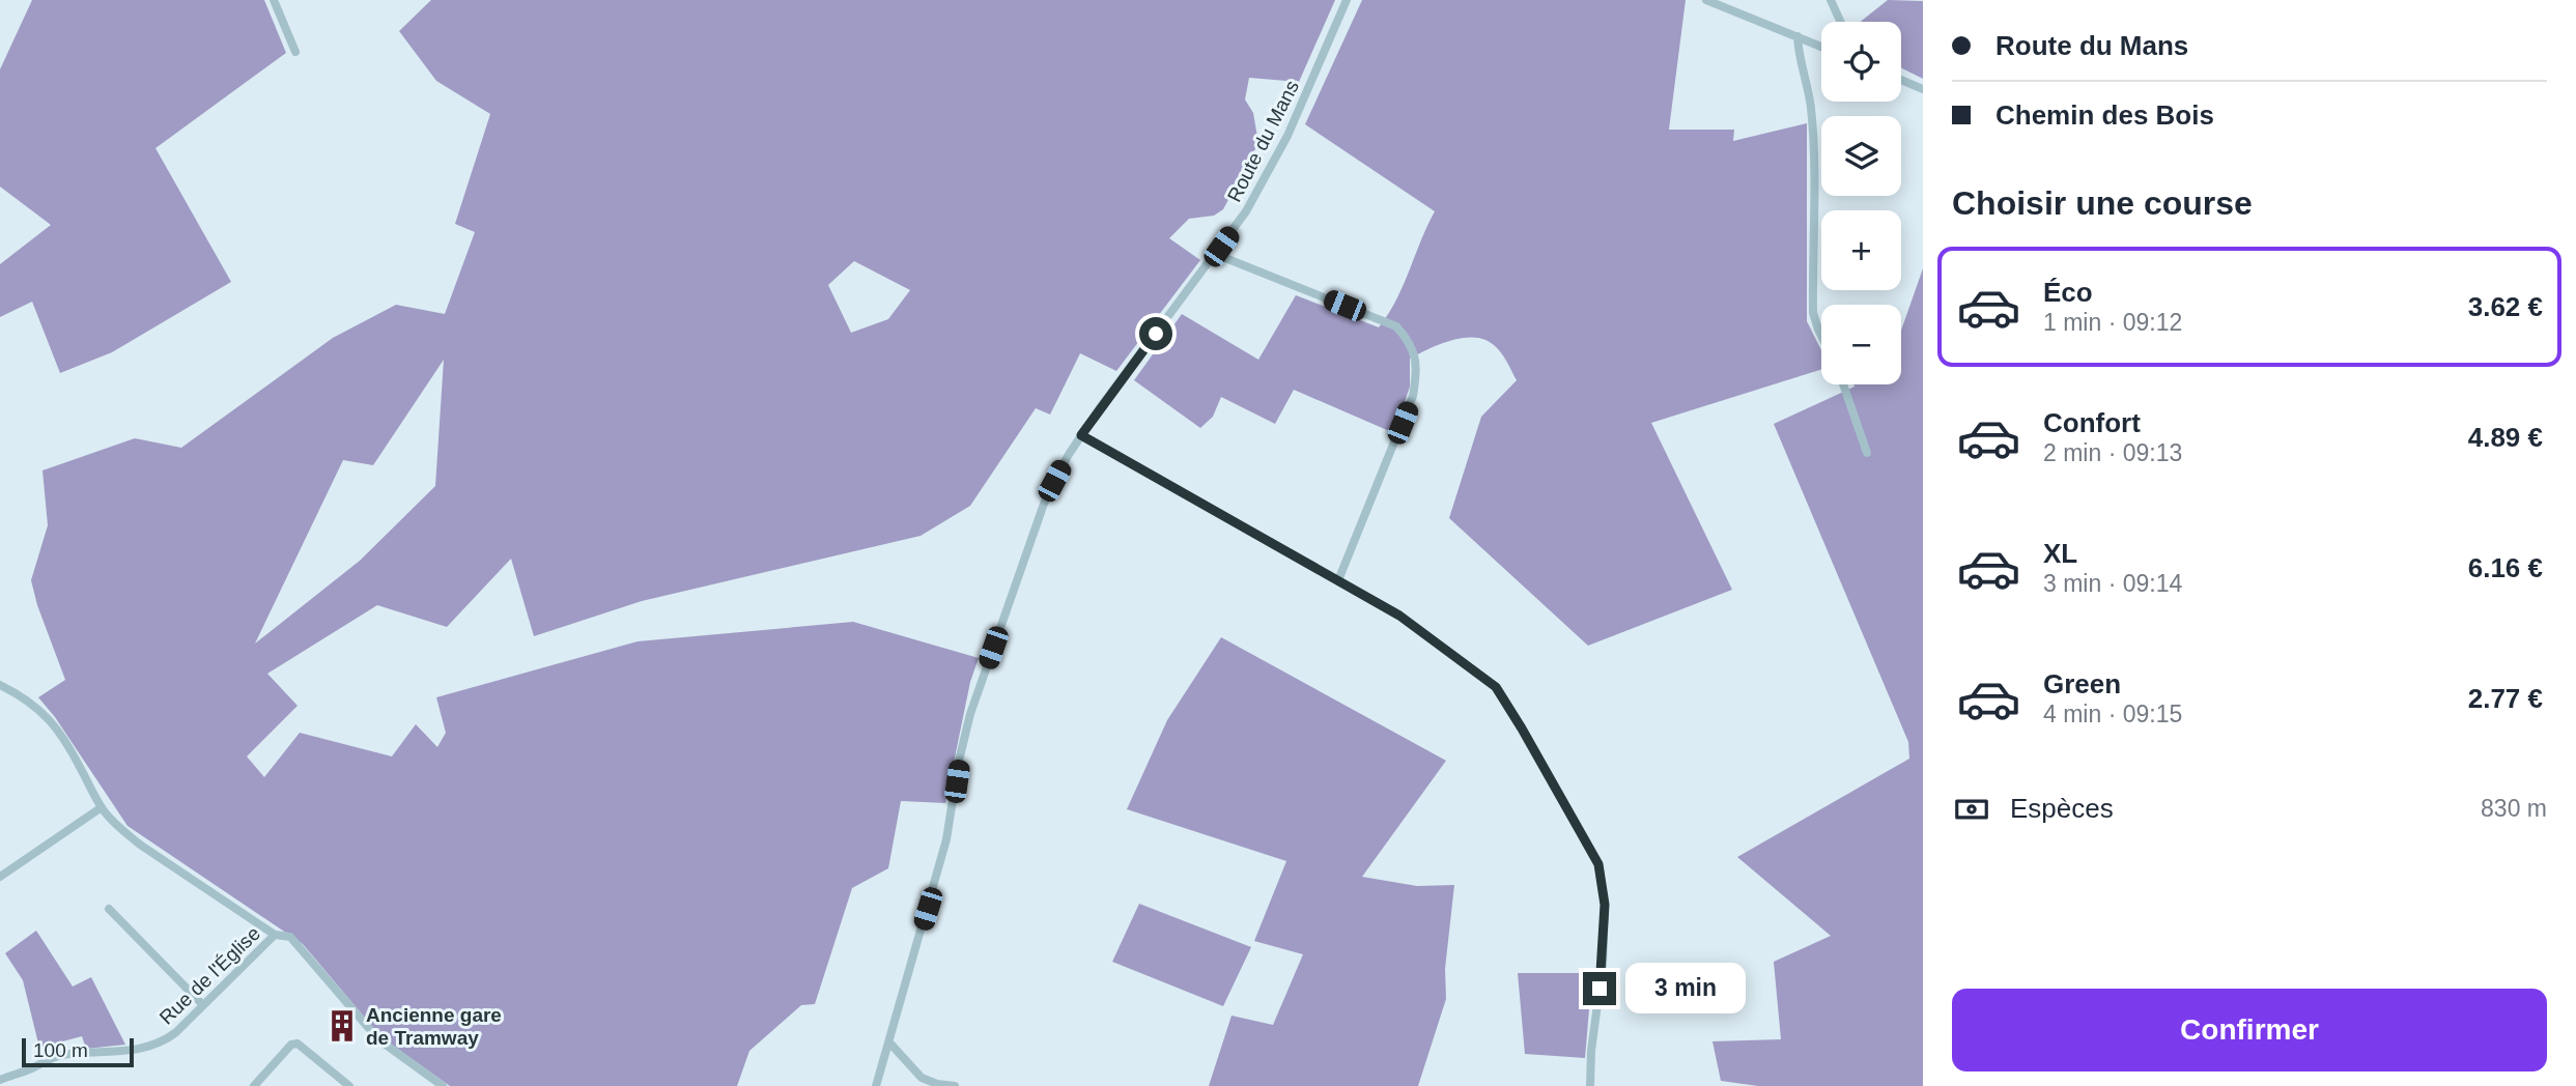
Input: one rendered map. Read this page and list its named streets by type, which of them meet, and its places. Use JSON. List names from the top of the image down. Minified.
{"streets":{"street":["Route du Mans","Rue de l'Église"]},"places":{"building":["Ancienne gare de Tramway"]},"scale_bar":"100 m","page":{"banner":["Route du Mans","Chemin des Bois"],"map_buttons":["+","−"],"heading":"Choisir une course","list":[{"name":"Éco","note":"1 min · 09:12","value":"3.62 €"},{"name":"Confort","note":"2 min · 09:13","value":"4.89 €"},{"name":"XL","note":"3 min · 09:14","value":"6.16 €"},{"name":"Green","note":"4 min · 09:15","value":"2.77 €"}],"pay":["Espèces","830 m"],"bubble":"3 min","buttons":"Confirmer","scale":"100 m"}}
